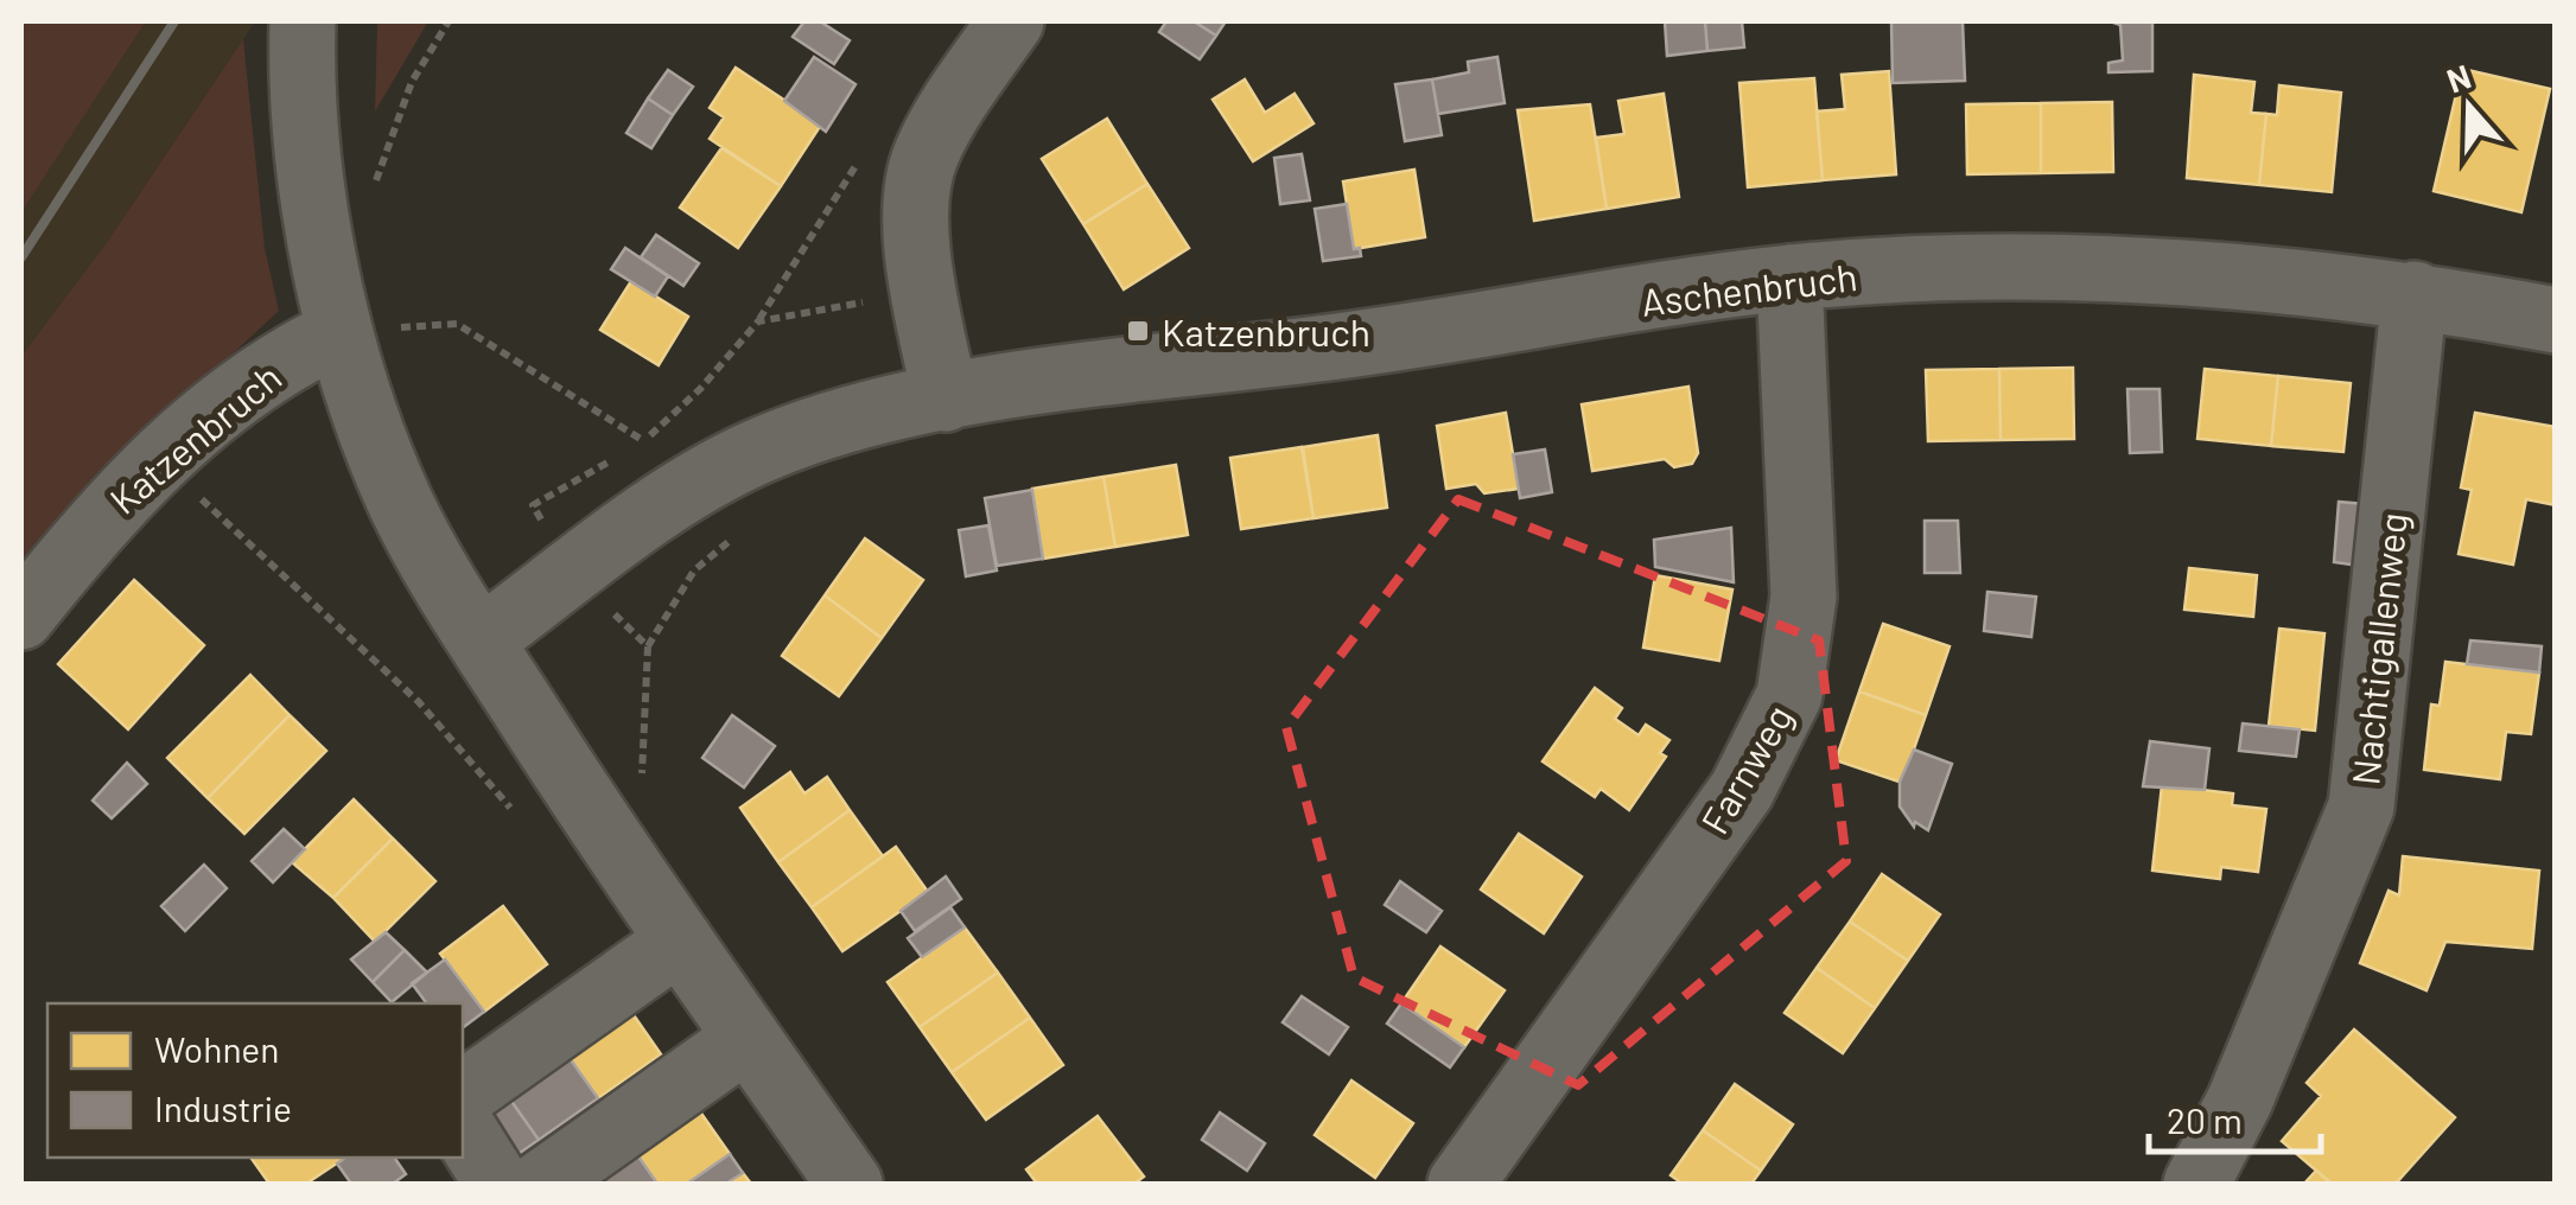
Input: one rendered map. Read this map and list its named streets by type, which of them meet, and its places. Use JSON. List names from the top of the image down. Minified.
{"streets":{"street":["Aschenbruch","Katzenbruch","Nachtigallenweg","Farnweg"]},"crossings":[["Aschenbruch","Nachtigallenweg"],["Aschenbruch","Farnweg"]],"places":{"transit":["Katzenbruch"]},"legend":["Wohnen","Industrie"],"scale_bar":"20 m","north":"top"}
